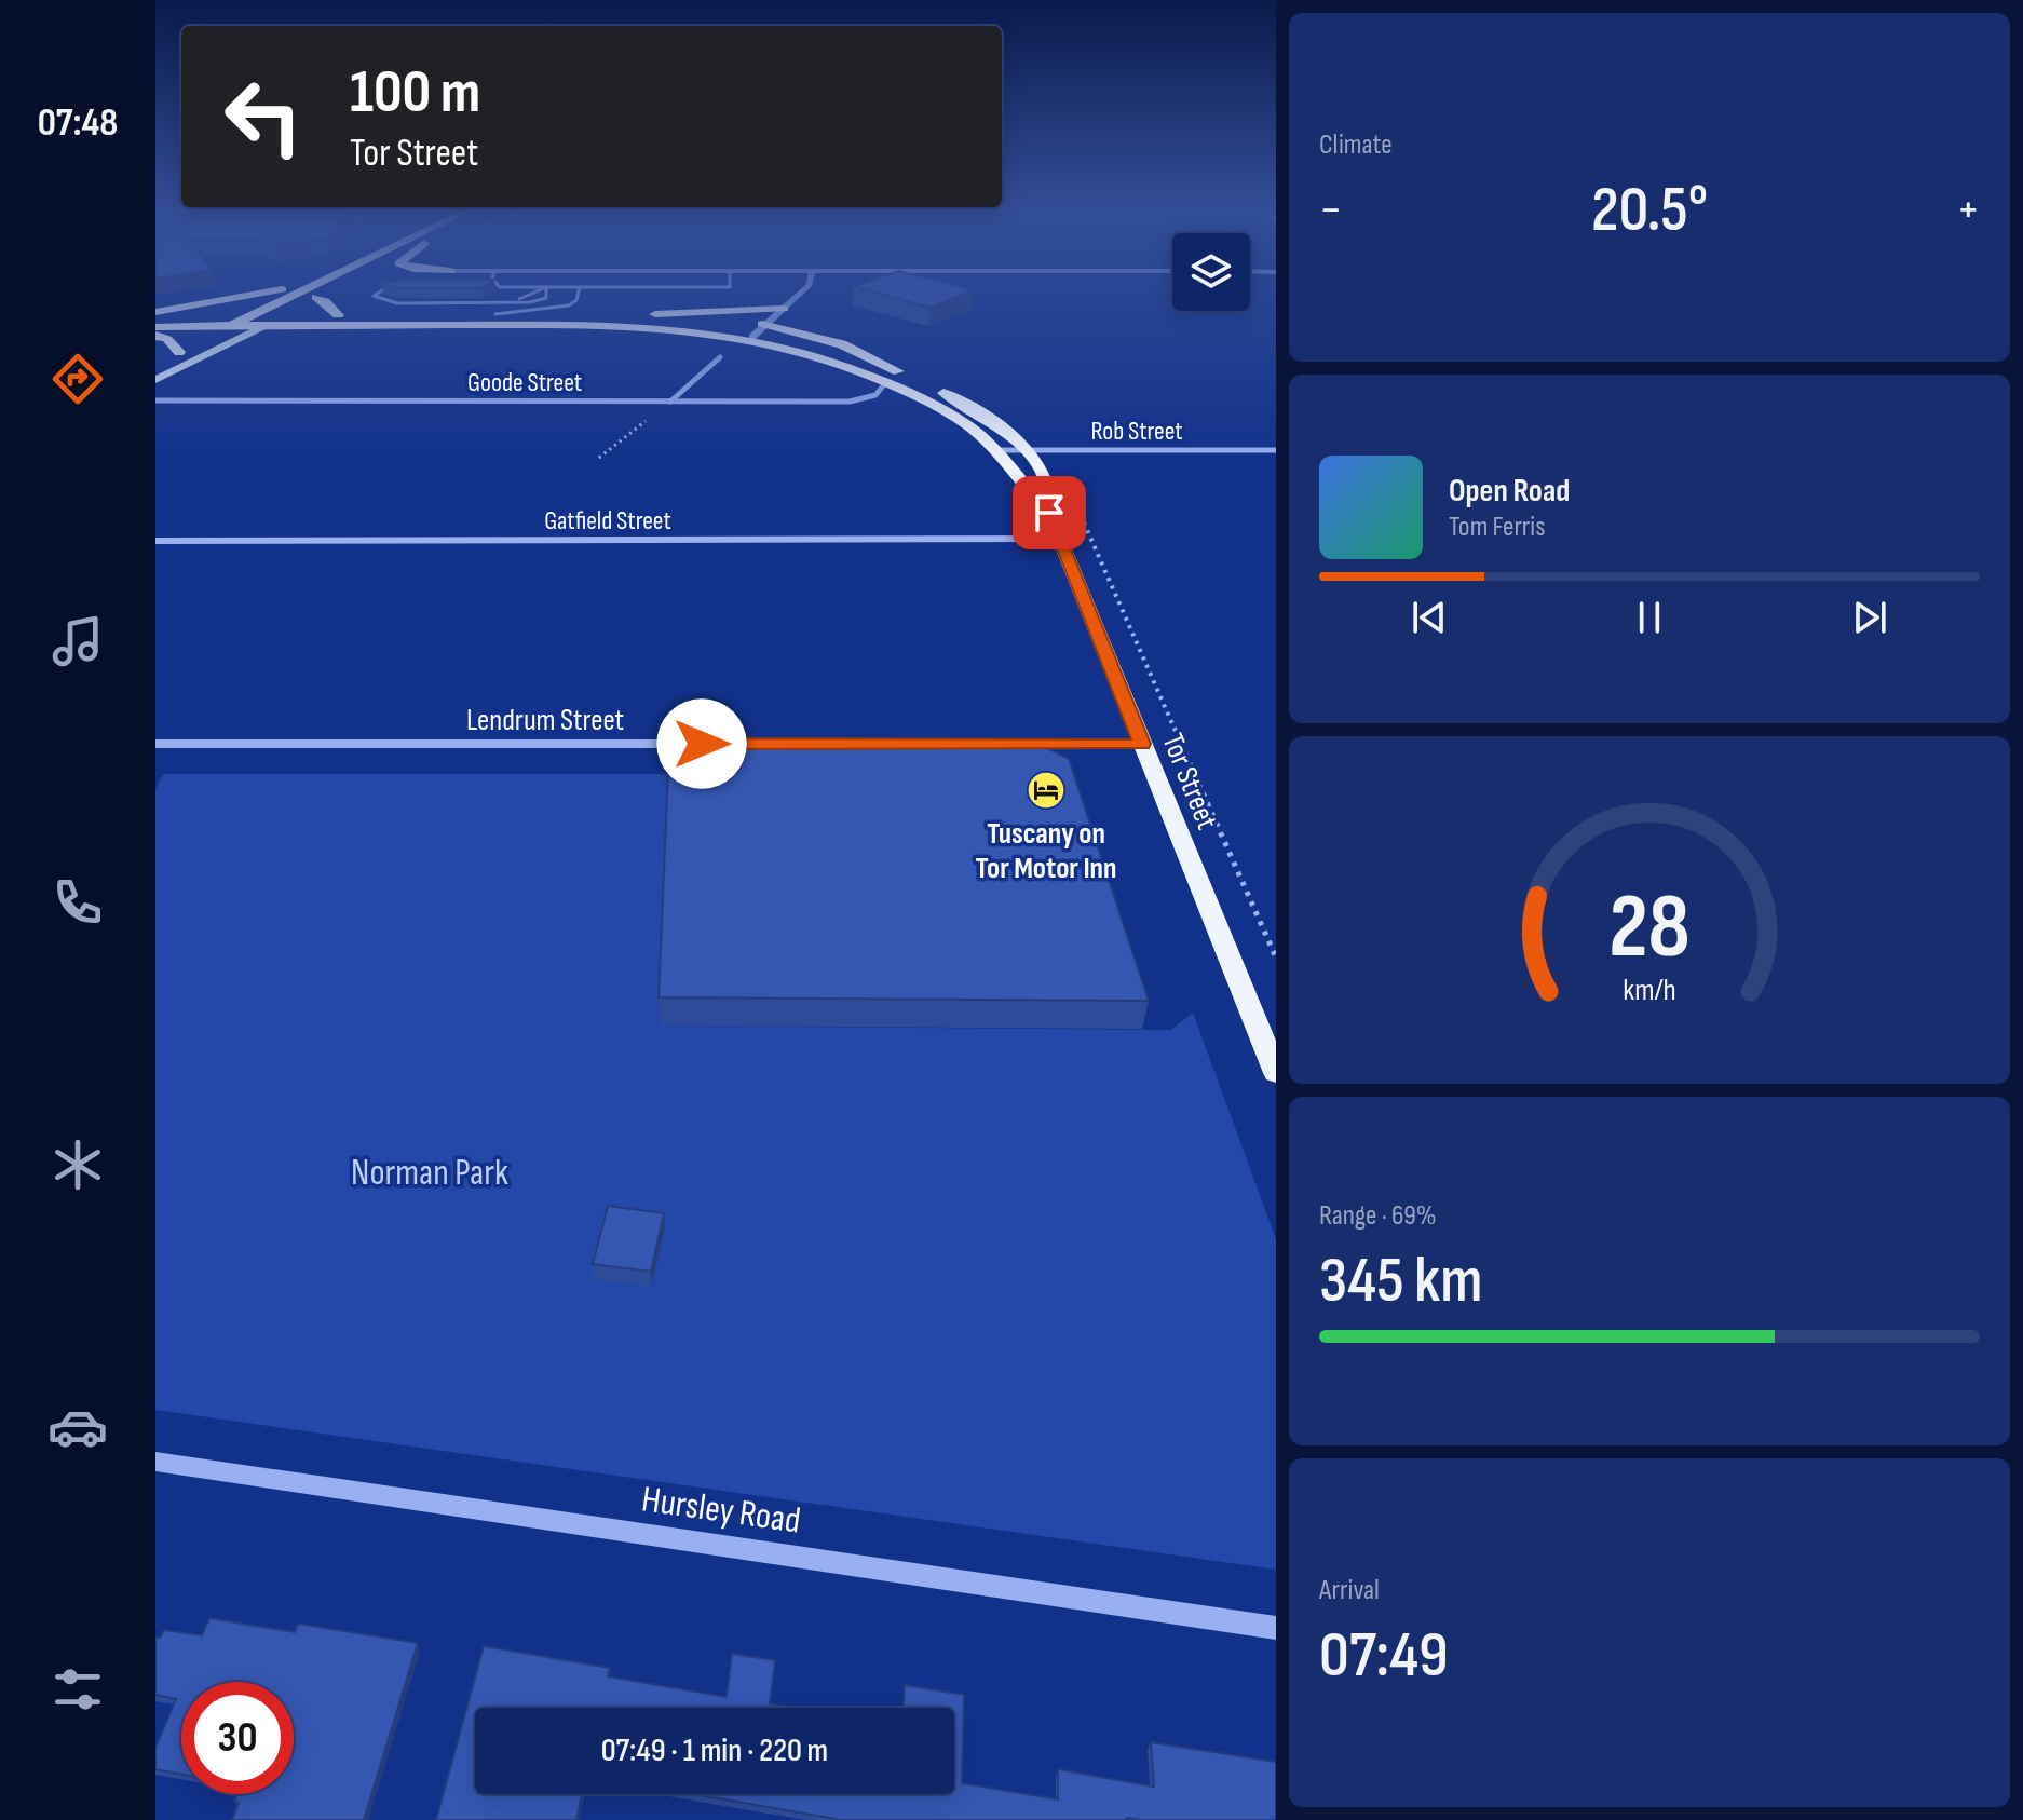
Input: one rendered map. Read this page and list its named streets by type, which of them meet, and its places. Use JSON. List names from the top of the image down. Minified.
{"streets":{"highway":["Tor Street"],"street":["Goode Street","Rob Street","Gatfield Street","Lendrum Street","Hursley Road"]},"crossings":[["Goode Street","Tor Street"],["Rob Street","Tor Street"],["Gatfield Street","Tor Street"],["Lendrum Street","Tor Street"]],"parks":["Norman Park"],"places":{"hotel":["Tuscany on Tor Motor Inn"]},"page":{"tabs":"07:48","tile":["Climate",["Range · 69%","345 km"],["Arrival","07:49"]],"turn":["100 m","Tor Street"],"heat":["−","20.5°","+"],"song":["Open Road","Tom Ferris"],"limit":"30","trip":"07:49 · 1 min · 220 m","gauge":["28","km/h"]}}
